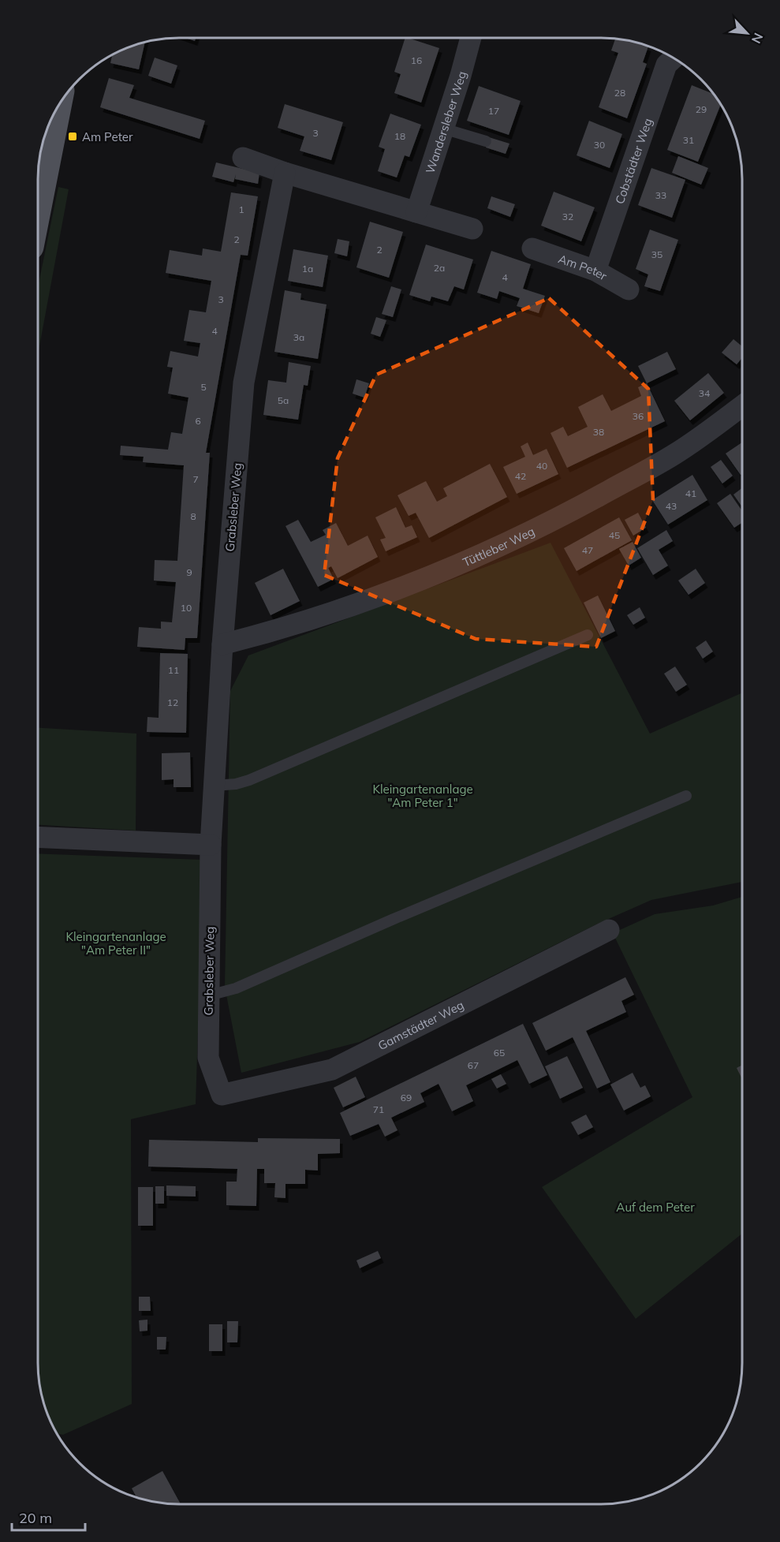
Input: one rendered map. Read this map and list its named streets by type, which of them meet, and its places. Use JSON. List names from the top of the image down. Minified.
{"streets":{"street":["Wandersleber Weg","Cobstädter Weg","Am Peter","Grabsleber Weg","Tüttleber Weg","Gamstädter Weg"]},"crossings":[["Cobstädter Weg","Am Peter"],["Grabsleber Weg","Tüttleber Weg"],["Grabsleber Weg","Gamstädter Weg"]],"parks":["Kleingartenanlage \"Am Peter 1\"","Kleingartenanlage \"Am Peter II\"","Auf dem Peter"],"places":{"transit":["Am Peter"]},"house_numbers":["16","28","29","17","3","18","31","30","33","1","32","2","2","35","2a","1a","4","3","4","3a","5","34","5a","36","6","38","40","42","7","41","43","8","45","47","9","10","11","12","65","67","69","71"],"scale_bar":"20 m","north":"bottom right"}
